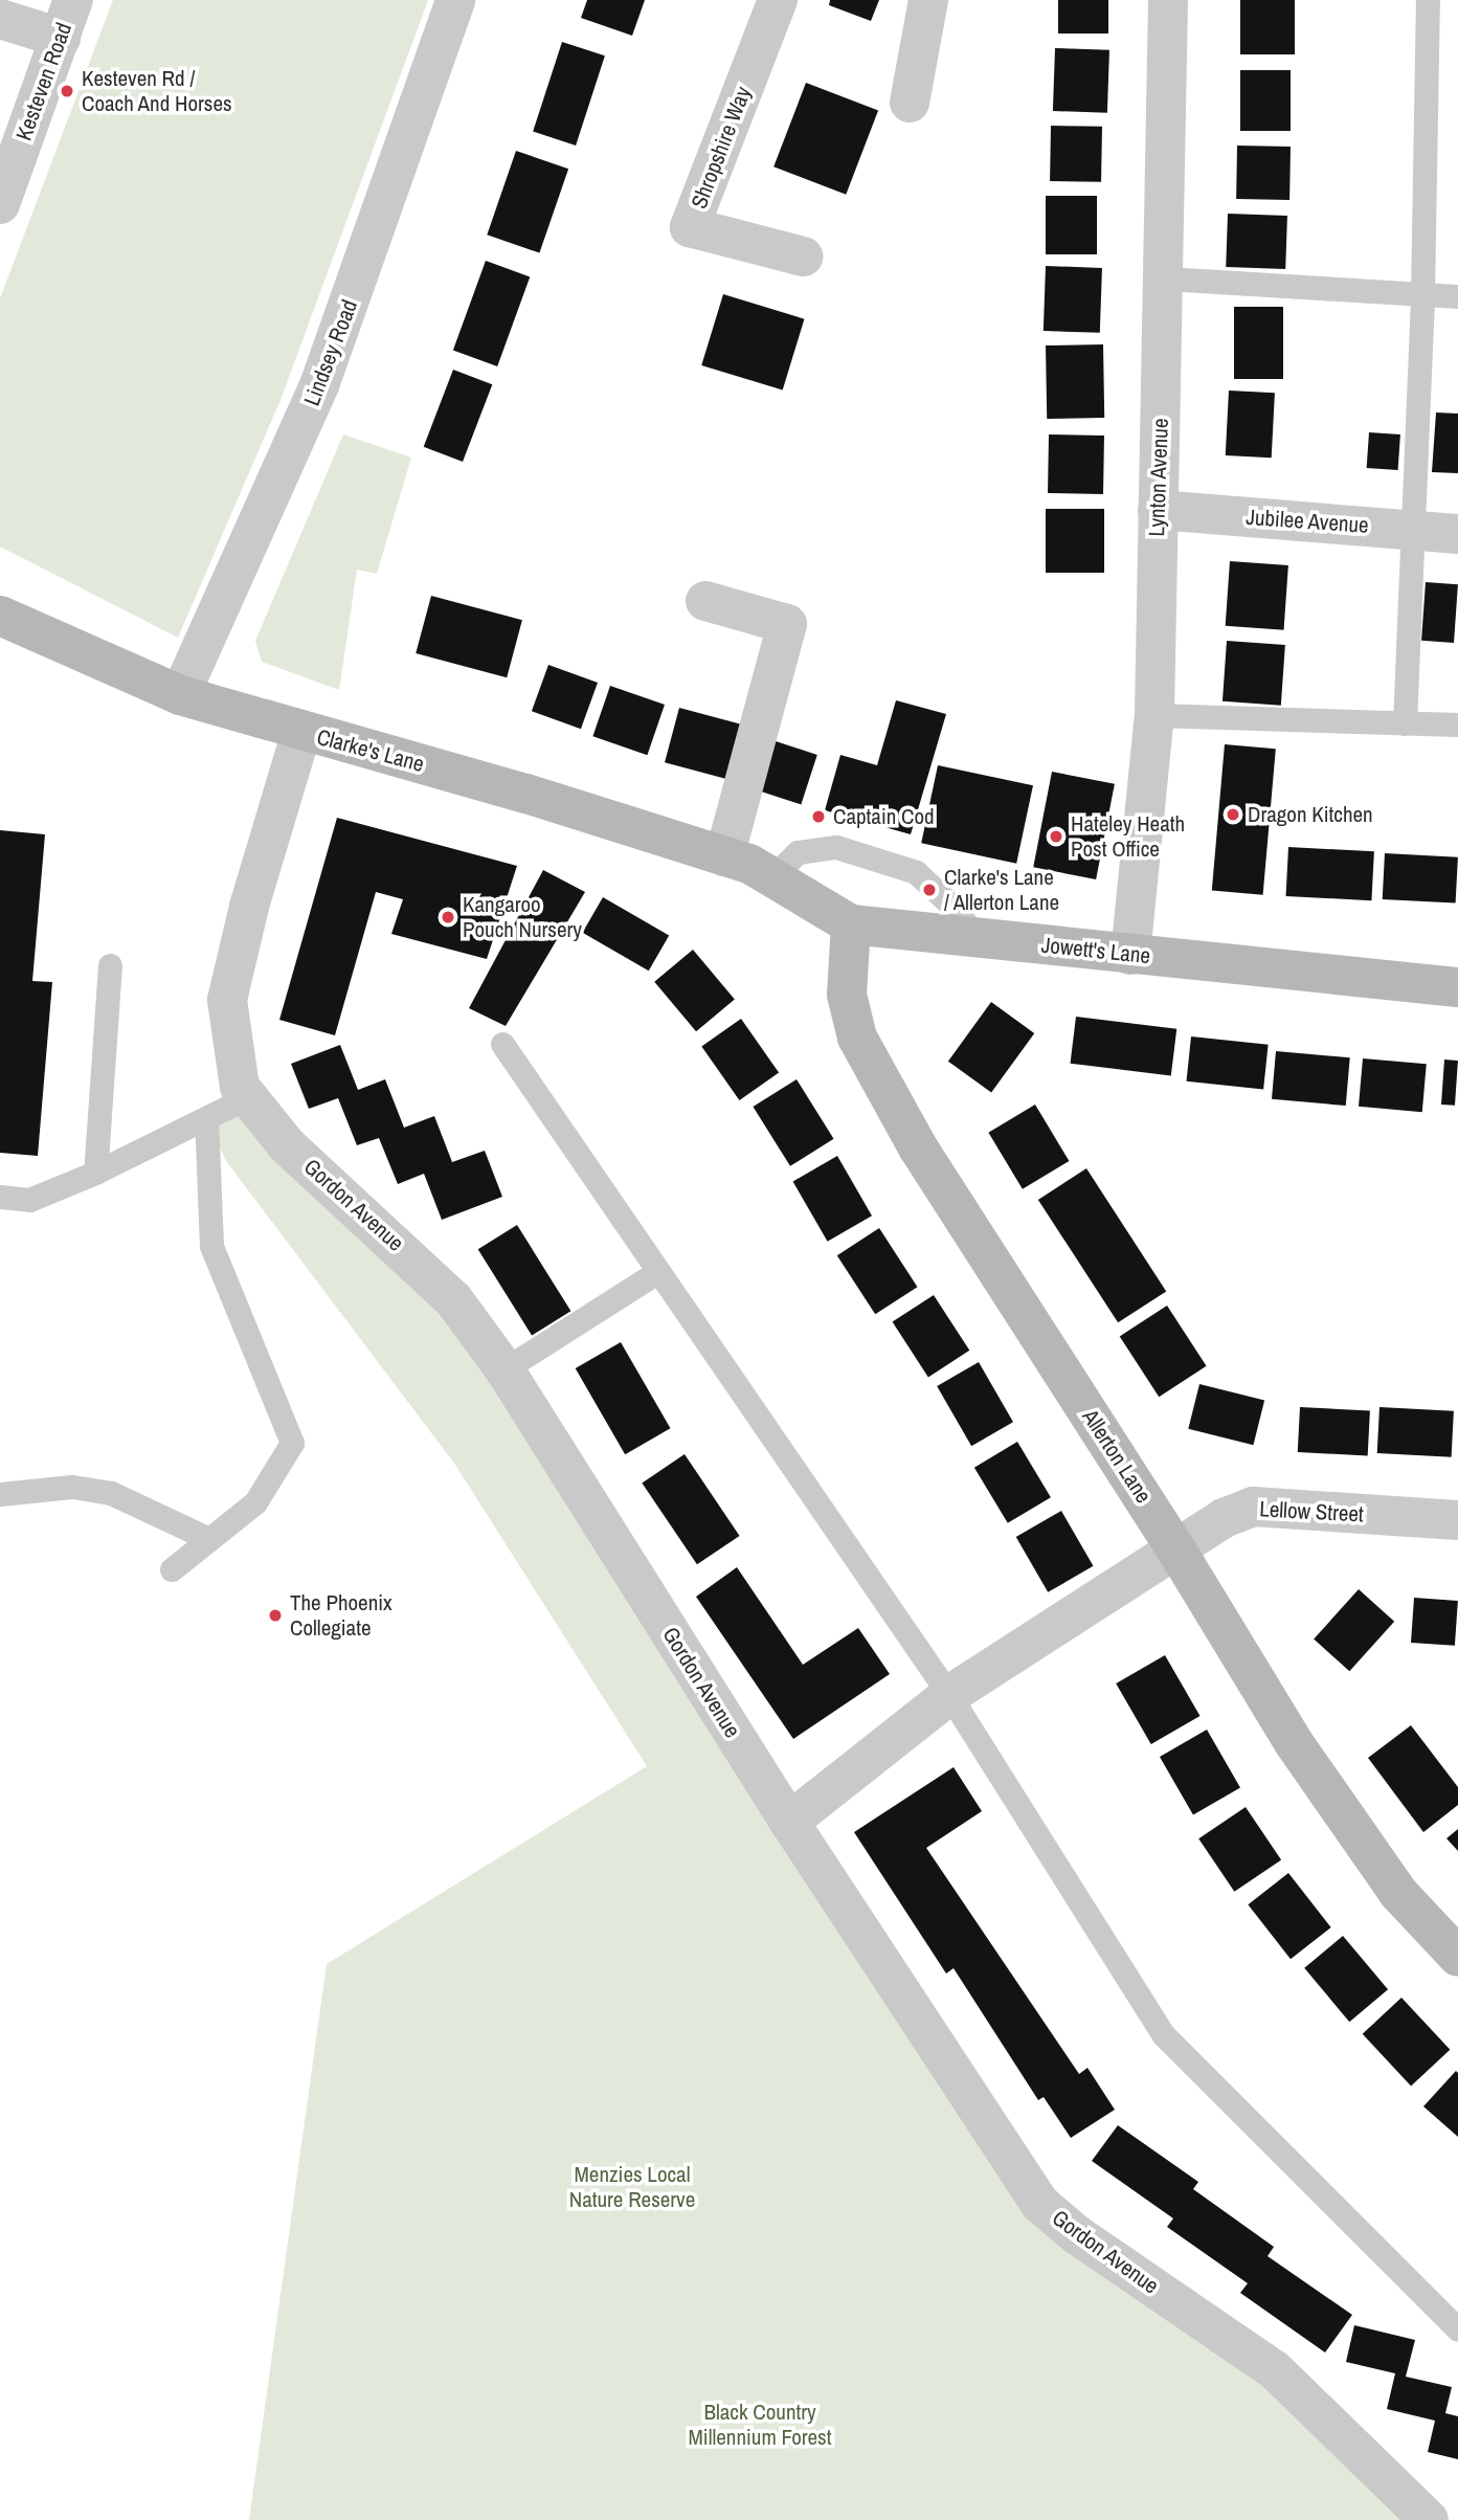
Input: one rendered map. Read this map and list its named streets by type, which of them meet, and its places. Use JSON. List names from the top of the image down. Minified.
{"streets":{"street":["Kesteven Road","Shropshire Way","Lindsey Road","Lynton Avenue","Jubilee Avenue","Clarke's Lane","Jowett's Lane","Gordon Avenue","Allerton Lane","Lellow Street"]},"crossings":[["Lindsey Road","Clarke's Lane"],["Lynton Avenue","Jubilee Avenue"],["Lynton Avenue","Jowett's Lane"],["Clarke's Lane","Jowett's Lane"],["Clarke's Lane","Gordon Avenue"],["Jowett's Lane","Allerton Lane"],["Gordon Avenue","Lellow Street"],["Allerton Lane","Lellow Street"]],"parks":["Menzies Local Nature Reserve","Black Country Millennium Forest"],"places":["Kesteven Rd / Coach And Horses","Dragon Kitchen","Captain Cod","Hateley Heath Post Office","Clarke's Lane / Allerton Lane","Kangaroo Pouch Nursery","The Phoenix Collegiate"]}
